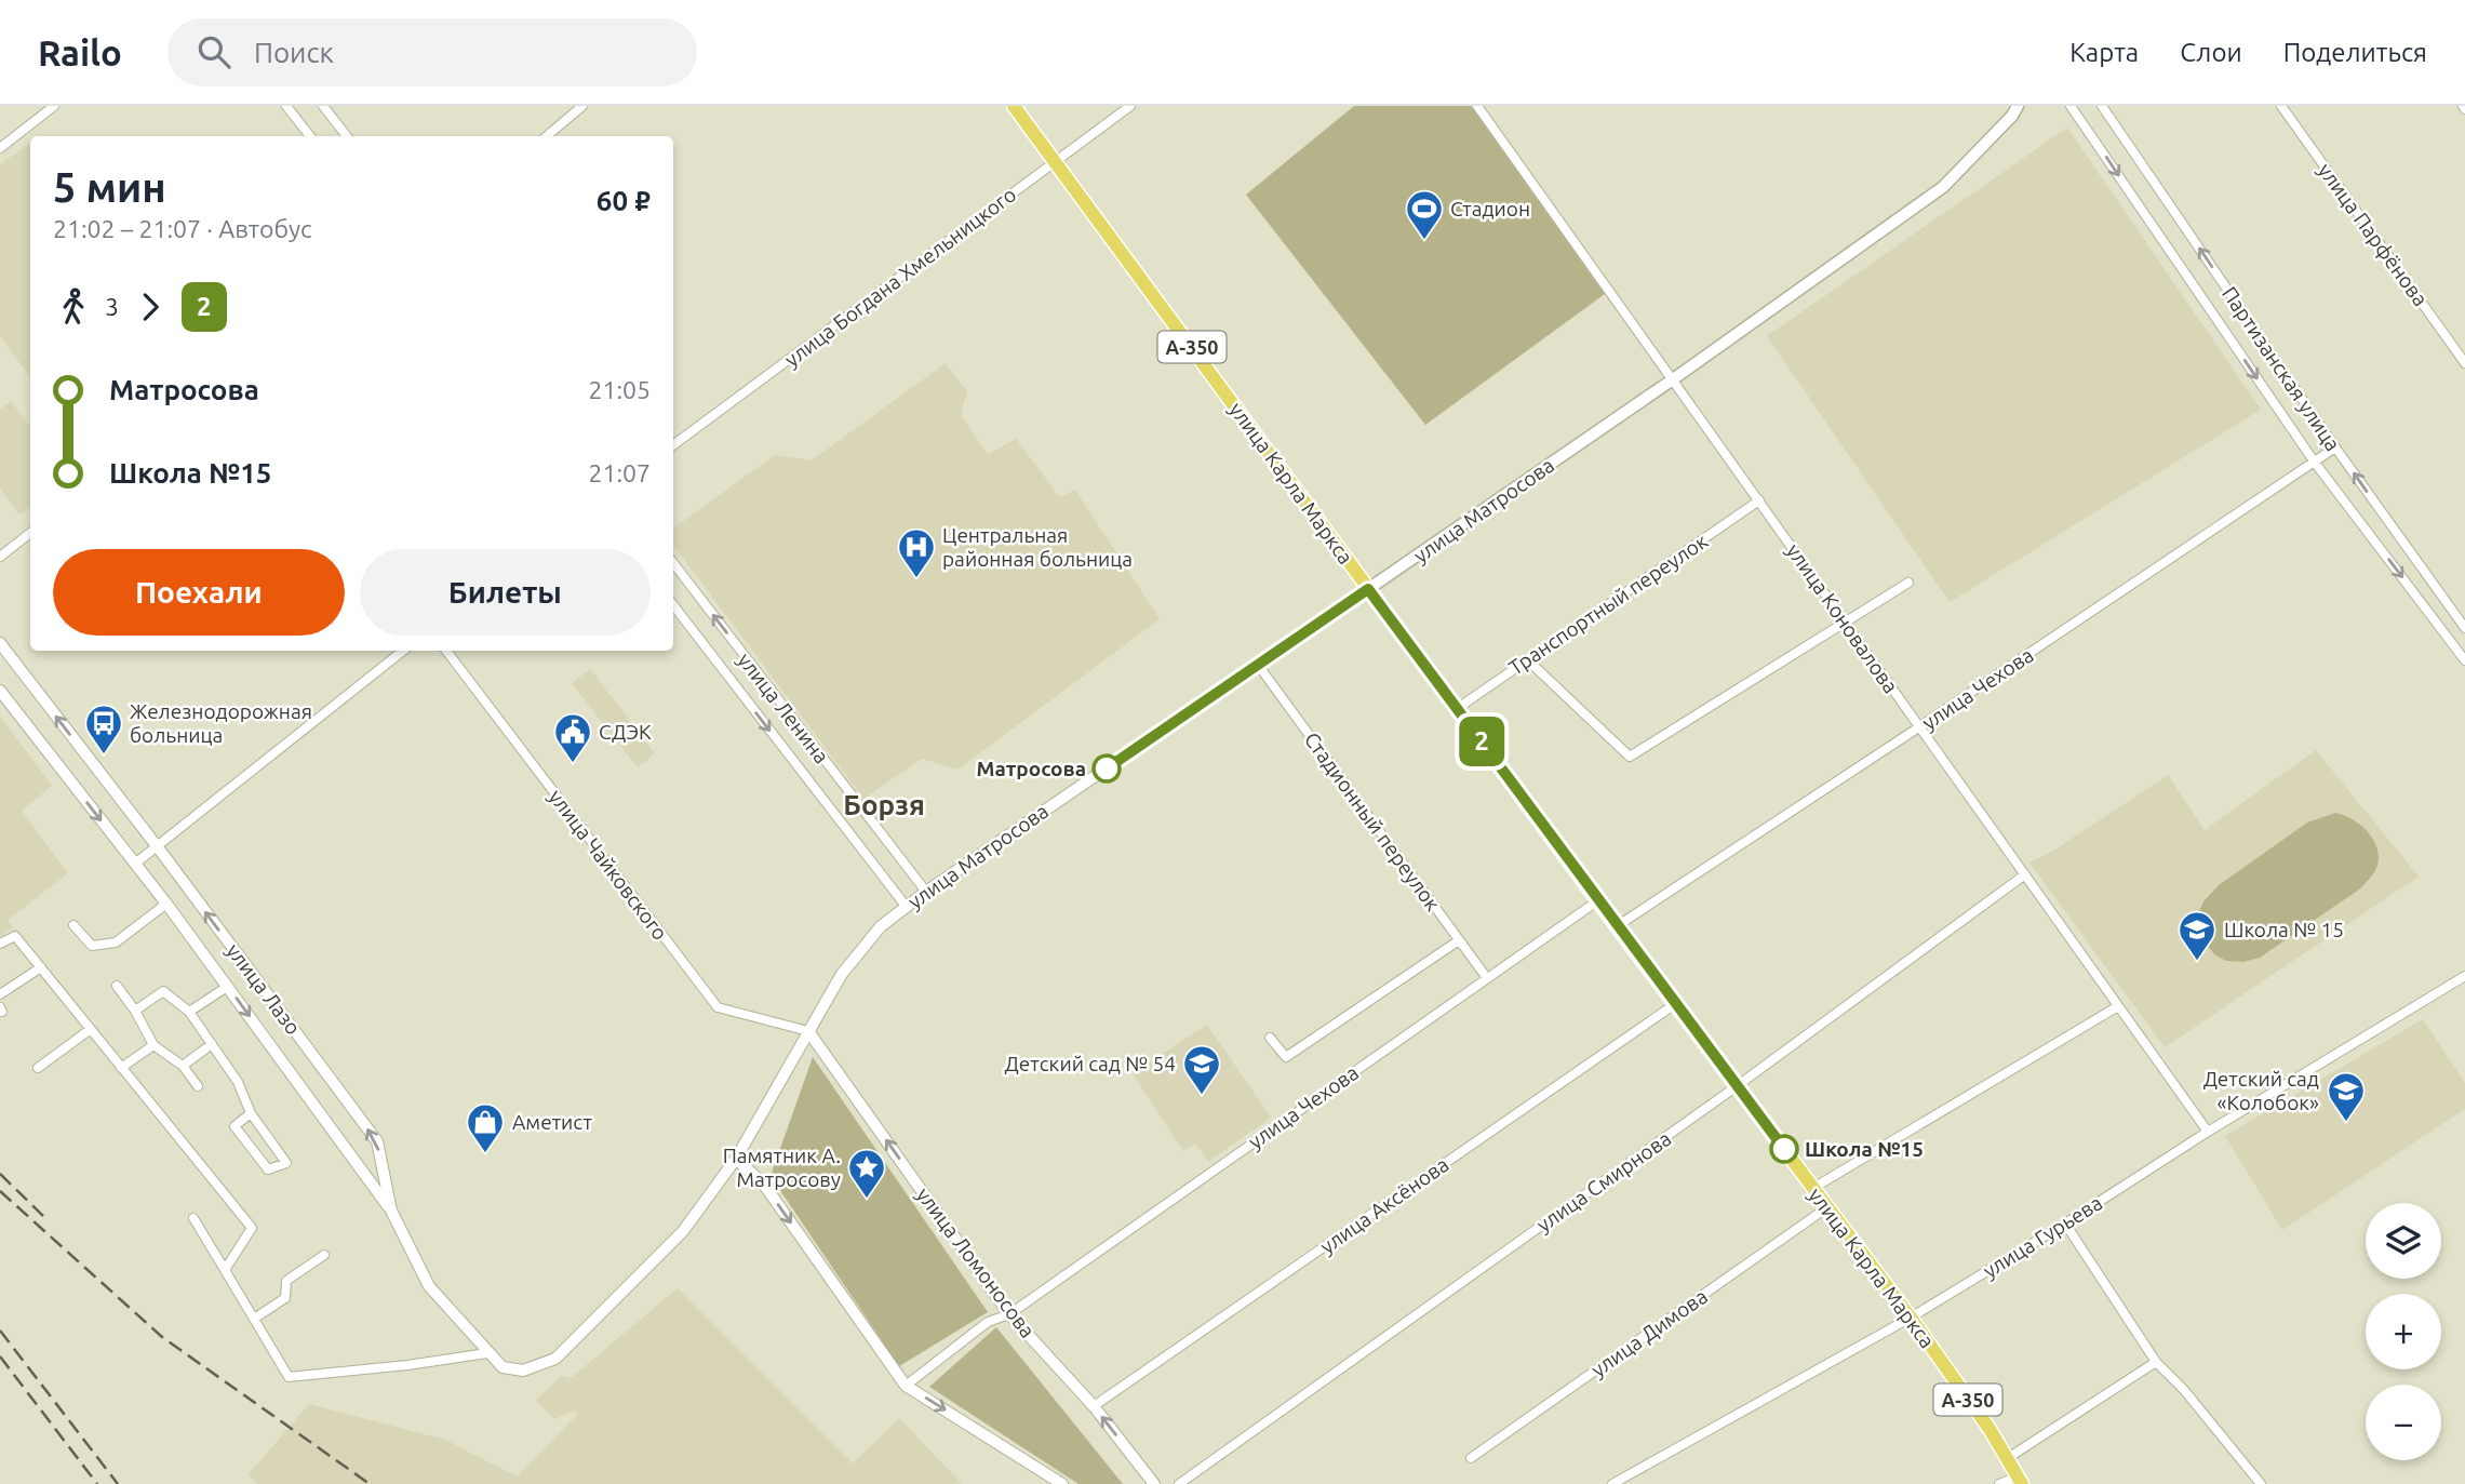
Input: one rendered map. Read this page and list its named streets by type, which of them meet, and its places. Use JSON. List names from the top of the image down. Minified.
{"streets":{"highway":["А-350","улица Карла Маркса"],"main road":["улица Матросова"],"street":["улица Парфёнова","улица Богдана Хмельницкого","Партизанская улица","Транспортный переулок","улица Коновалова","улица Чехова","улица Ленина","Стадионный переулок","улица Чайковского","улица Лазо","улица Смирнова","улица Аксёнова","улица Гурьева","улица Ломоносова","улица Димова"]},"crossings":[["улица Богдана Хмельницкого","улица Карла Маркса"],["Партизанская улица","улица Чехова"],["улица Карла Маркса","улица Матросова"],["улица Карла Маркса","Транспортный переулок"],["улица Карла Маркса","улица Чехова"],["улица Карла Маркса","улица Смирнова"],["улица Карла Маркса","улица Аксёнова"],["улица Карла Маркса","улица Гурьева"],["улица Карла Маркса","улица Димова"],["улица Матросова","улица Коновалова"],["улица Матросова","улица Ленина"],["улица Матросова","Стадионный переулок"],["улица Матросова","улица Чайковского"],["улица Матросова","улица Лазо"],["улица Матросова","улица Ломоносова"],["Транспортный переулок","улица Коновалова"],["улица Коновалова","улица Чехова"],["улица Коновалова","улица Смирнова"],["улица Коновалова","улица Гурьева"],["улица Чехова","Стадионный переулок"],["улица Чехова","улица Ломоносова"],["улица Чайковского","улица Ломоносова"],["улица Аксёнова","улица Ломоносова"]],"one_way":["улица Ломоносова"],"districts":["Борзя"],"places":{"sports":["Стадион"],"hospital":["Центральная районная больница"],"bus stop":["Железнодорожная больница"],"public building":["СДЭК"],"other":["Матросова","Школа №15"],"school or university":["Школа № 15","Детский сад № 54","Детский сад «Колобок»"],"shop":["Аметист"],"place":["Памятник А. Матросову"]},"lines":["bus line 2"],"page":{"header":"Railo","search":"Поиск","nav":["Карта","Слои","Поделиться"],"on_map":"2","heading":["5 мин","21:02 – 21:07 · Автобус","60 ₽"],"legs":["3","2"],"list":[{"name":"Матросова","value":"21:05"},{"name":"Школа №15","value":"21:07"}],"buttons":["Поехали","Билеты"],"map_buttons":["+","−"]}}
